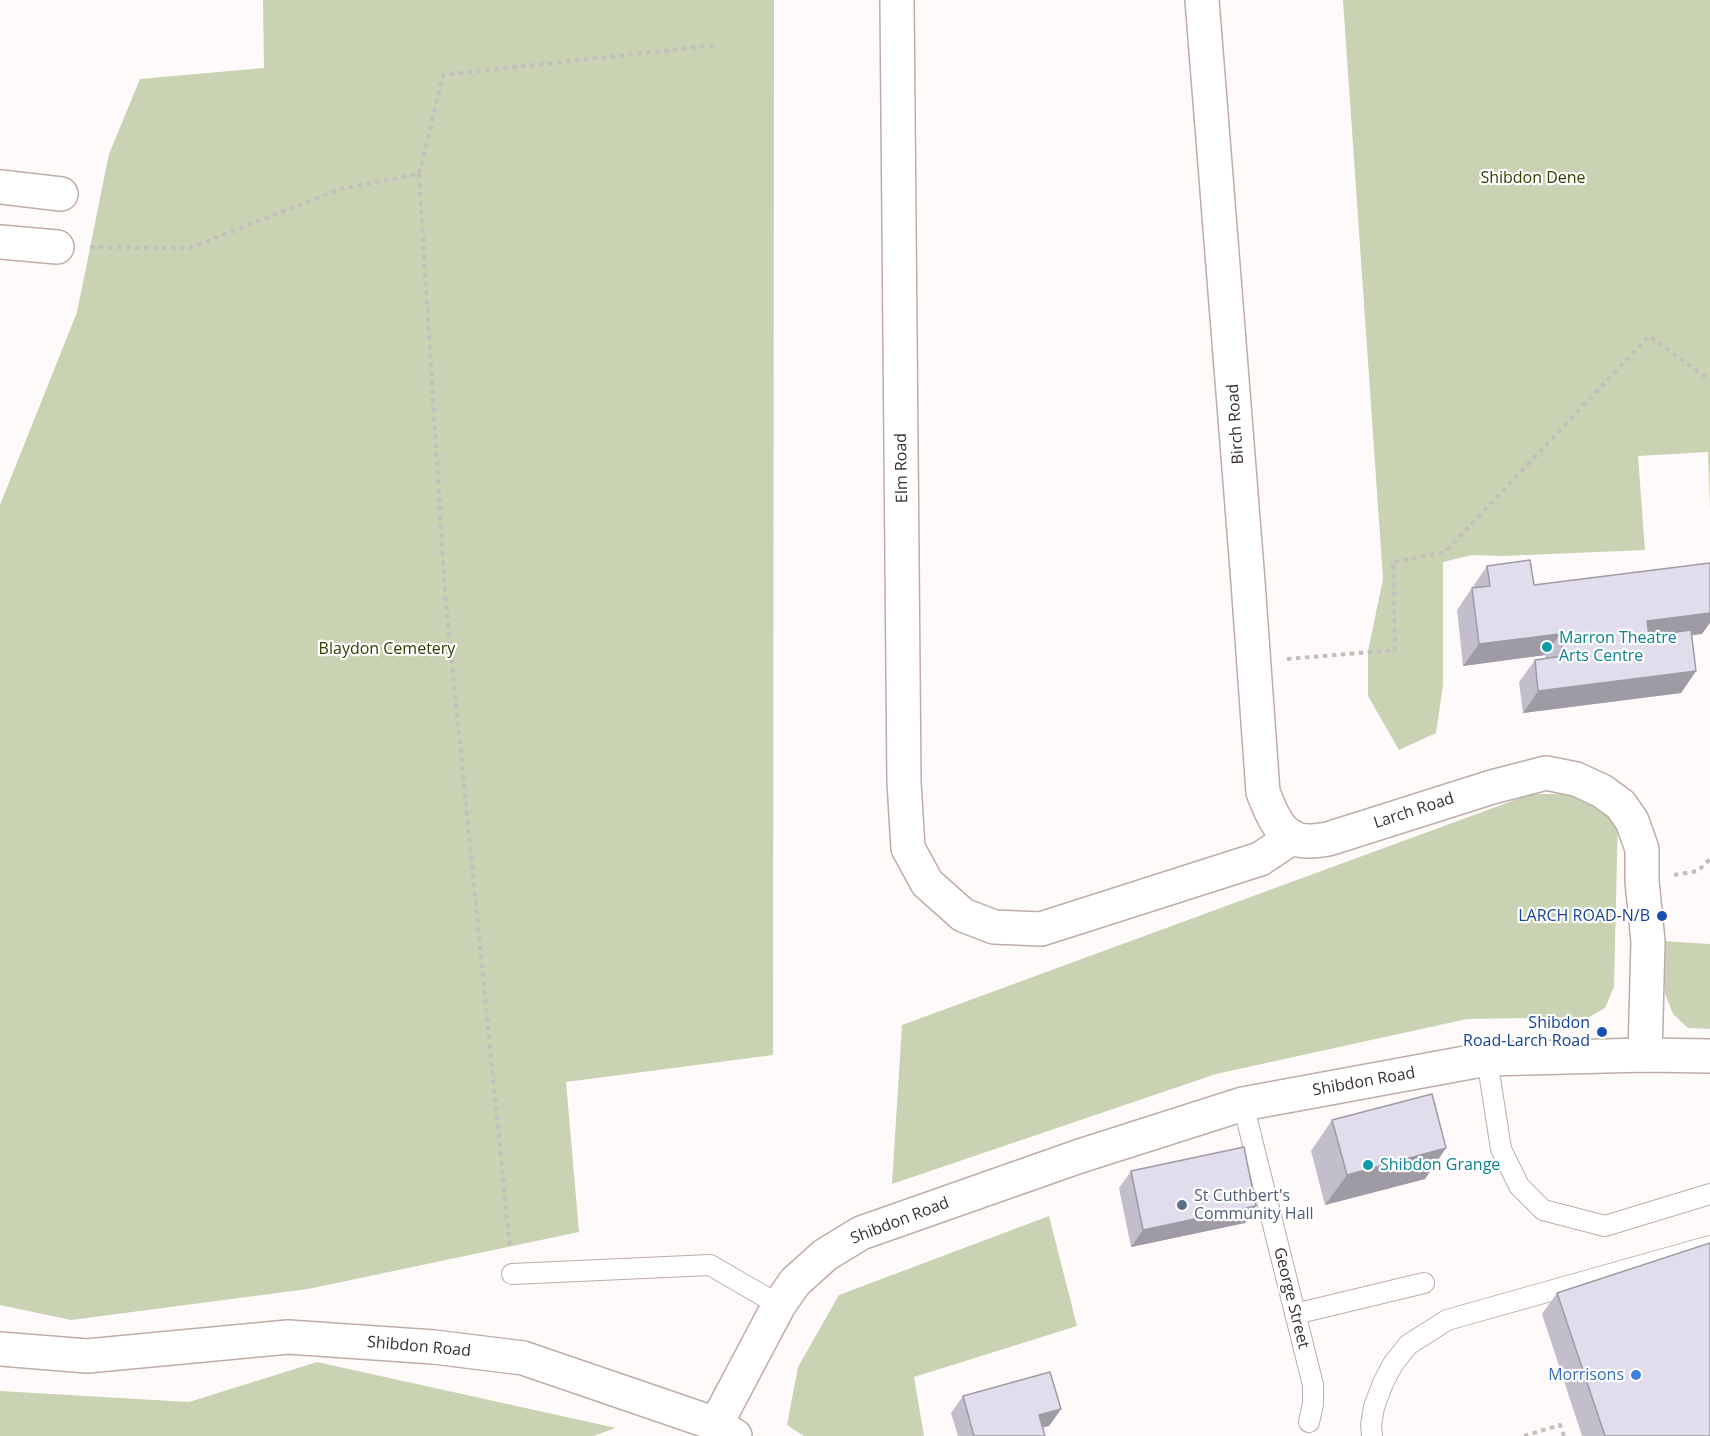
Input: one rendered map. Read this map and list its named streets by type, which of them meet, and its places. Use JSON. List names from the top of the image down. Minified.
{"streets":{"street":["Birch Road","Elm Road","Larch Road","Shibdon Road"],"lane":["George Street"]},"crossings":[["Birch Road","Elm Road"],["Birch Road","Larch Road"],["Elm Road","Larch Road"],["Larch Road","Shibdon Road"],["Shibdon Road","George Street"]],"parks":["Shibdon Dene","Blaydon Cemetery"],"places":["Marron Theatre Arts Centre","LARCH ROAD-N/B","Shibdon Road-Larch Road","Shibdon Grange","St Cuthbert's Community Hall","Morrisons"]}
